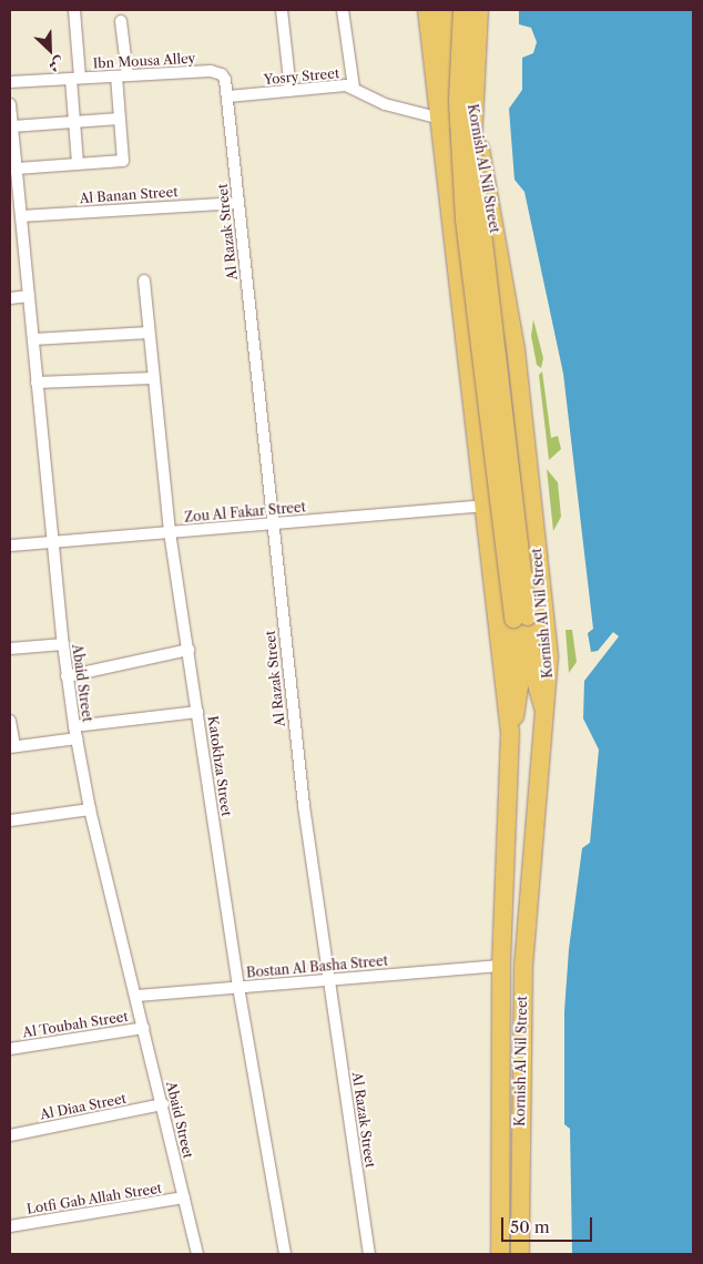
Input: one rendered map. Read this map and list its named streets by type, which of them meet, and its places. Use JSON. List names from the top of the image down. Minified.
{"streets":{"highway":["Kornish Al Nil Street"],"street":["Ibn Mousa Alley","Yosry Street","Al Banan Street","Al Razak Street","Zou Al Fakar Street","Abaid Street","Katokhza Street","Bostan Al Basha Street","Al Toubah Street","Al Diaa Street","Lotfi Gab Allah Street"]},"crossings":[["Ibn Mousa Alley","Yosry Street"],["Ibn Mousa Alley","Al Razak Street"],["Yosry Street","Kornish Al Nil Street"],["Yosry Street","Al Razak Street"],["Kornish Al Nil Street","Zou Al Fakar Street"],["Kornish Al Nil Street","Bostan Al Basha Street"],["Al Banan Street","Al Razak Street"],["Al Banan Street","Abaid Street"],["Al Razak Street","Zou Al Fakar Street"],["Al Razak Street","Bostan Al Basha Street"],["Zou Al Fakar Street","Abaid Street"],["Zou Al Fakar Street","Katokhza Street"],["Abaid Street","Bostan Al Basha Street"],["Abaid Street","Al Toubah Street"],["Abaid Street","Al Diaa Street"],["Abaid Street","Lotfi Gab Allah Street"],["Katokhza Street","Bostan Al Basha Street"]],"scale_bar":"50 m","north":"bottom right"}
